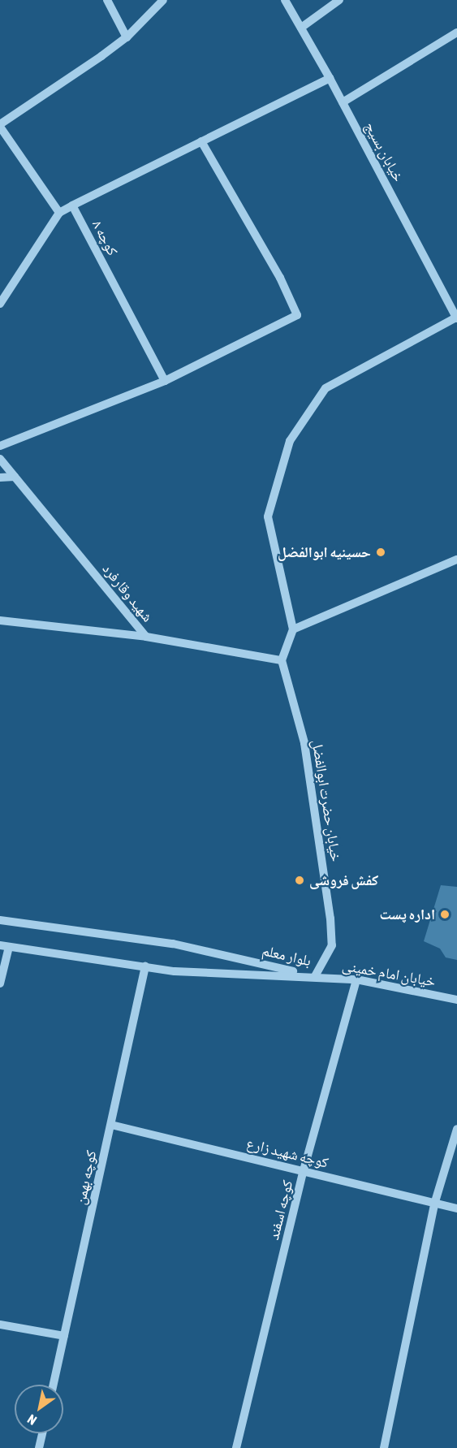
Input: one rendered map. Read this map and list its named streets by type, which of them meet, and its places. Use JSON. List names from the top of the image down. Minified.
{"streets":{"street":["خیابان بسیج","کوچه ۸","شهید وقارفرد","خیابان حضرت ابوالفضل","بلوار معلم","خیابان امام خمینی","کوچه شهید زارع","کوچه بهمن","کوچه اسفند"]},"crossings":[["شهید وقارفرد","خیابان حضرت ابوالفضل"],["خیابان حضرت ابوالفضل","بلوار معلم"],["خیابان حضرت ابوالفضل","خیابان امام خمینی"],["بلوار معلم","خیابان امام خمینی"],["بلوار معلم","کوچه بهمن"],["خیابان امام خمینی","کوچه اسفند"],["کوچه شهید زارع","کوچه بهمن"],["کوچه شهید زارع","کوچه اسفند"]],"places":["حسینیه ابوالفضل","کفش فروشی","اداره پست"],"north":"bottom left"}
